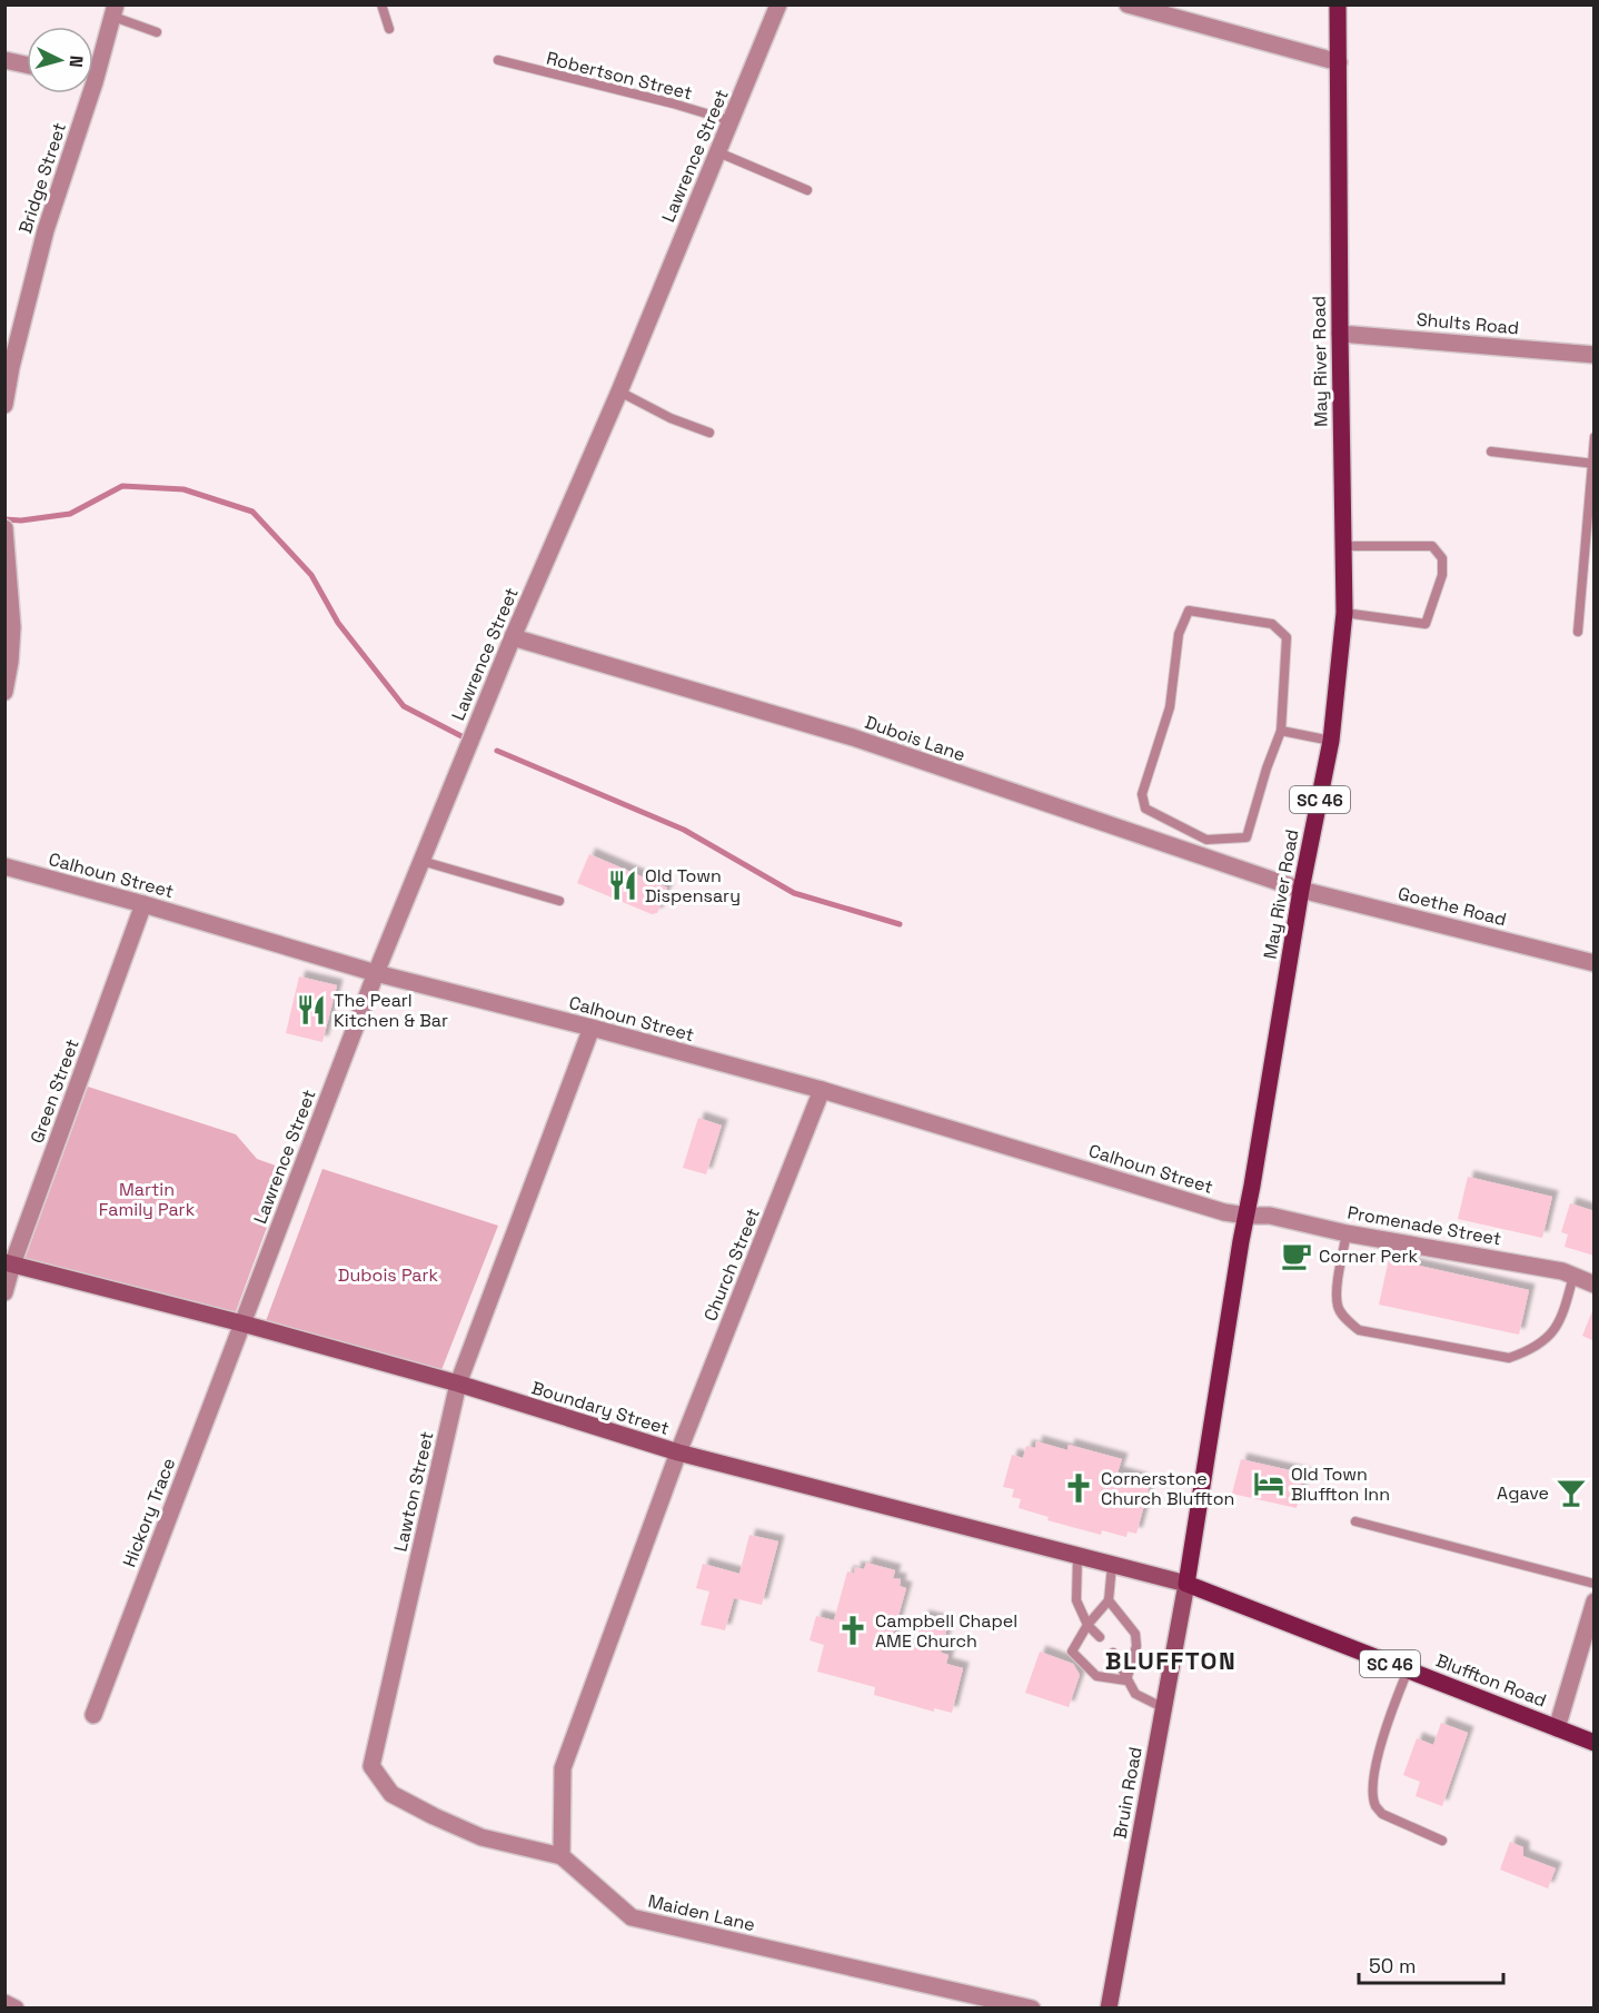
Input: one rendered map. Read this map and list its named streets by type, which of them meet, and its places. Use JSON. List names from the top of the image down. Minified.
{"streets":{"main road":["May River Road","SC 46","Bluffton Road"],"street":["Lawrence Street","Bridge Street","Shults Road","Dubois Lane","Calhoun Street","Goethe Road","Green Street","Promenade Street","Church Street","Boundary Street","Lawton Street","Hickory Trace","Bruin Road","Maiden Lane"],"lane":["Robertson Street"]},"crossings":[["Robertson Street","Lawrence Street"],["Lawrence Street","Dubois Lane"],["Lawrence Street","Calhoun Street"],["Lawrence Street","Boundary Street"],["Lawrence Street","Hickory Trace"],["Shults Road","May River Road"],["May River Road","Dubois Lane"],["May River Road","Calhoun Street"],["May River Road","Goethe Road"],["May River Road","Promenade Street"],["May River Road","Boundary Street"],["May River Road","Bluffton Road"],["May River Road","Bruin Road"],["Dubois Lane","Goethe Road"],["Calhoun Street","Green Street"],["Calhoun Street","Promenade Street"],["Calhoun Street","Church Street"],["Calhoun Street","Lawton Street"],["Green Street","Boundary Street"],["Church Street","Boundary Street"],["Boundary Street","Lawton Street"],["Boundary Street","Hickory Trace"],["Boundary Street","Bluffton Road"],["Boundary Street","Bruin Road"],["Lawton Street","Maiden Lane"],["Bluffton Road","Bruin Road"]],"districts":["BLUFFTON"],"parks":["Martin Family Park","Dubois Park"],"places":{"restaurant":["Old Town Dispensary","The Pearl Kitchen & Bar"],"cafe":["Corner Perk"],"hotel":["Old Town Bluffton Inn"],"church":["Cornerstone Church Bluffton","Campbell Chapel AME Church"],"bar":["Agave"]},"scale_bar":"50 m","north":"right"}
